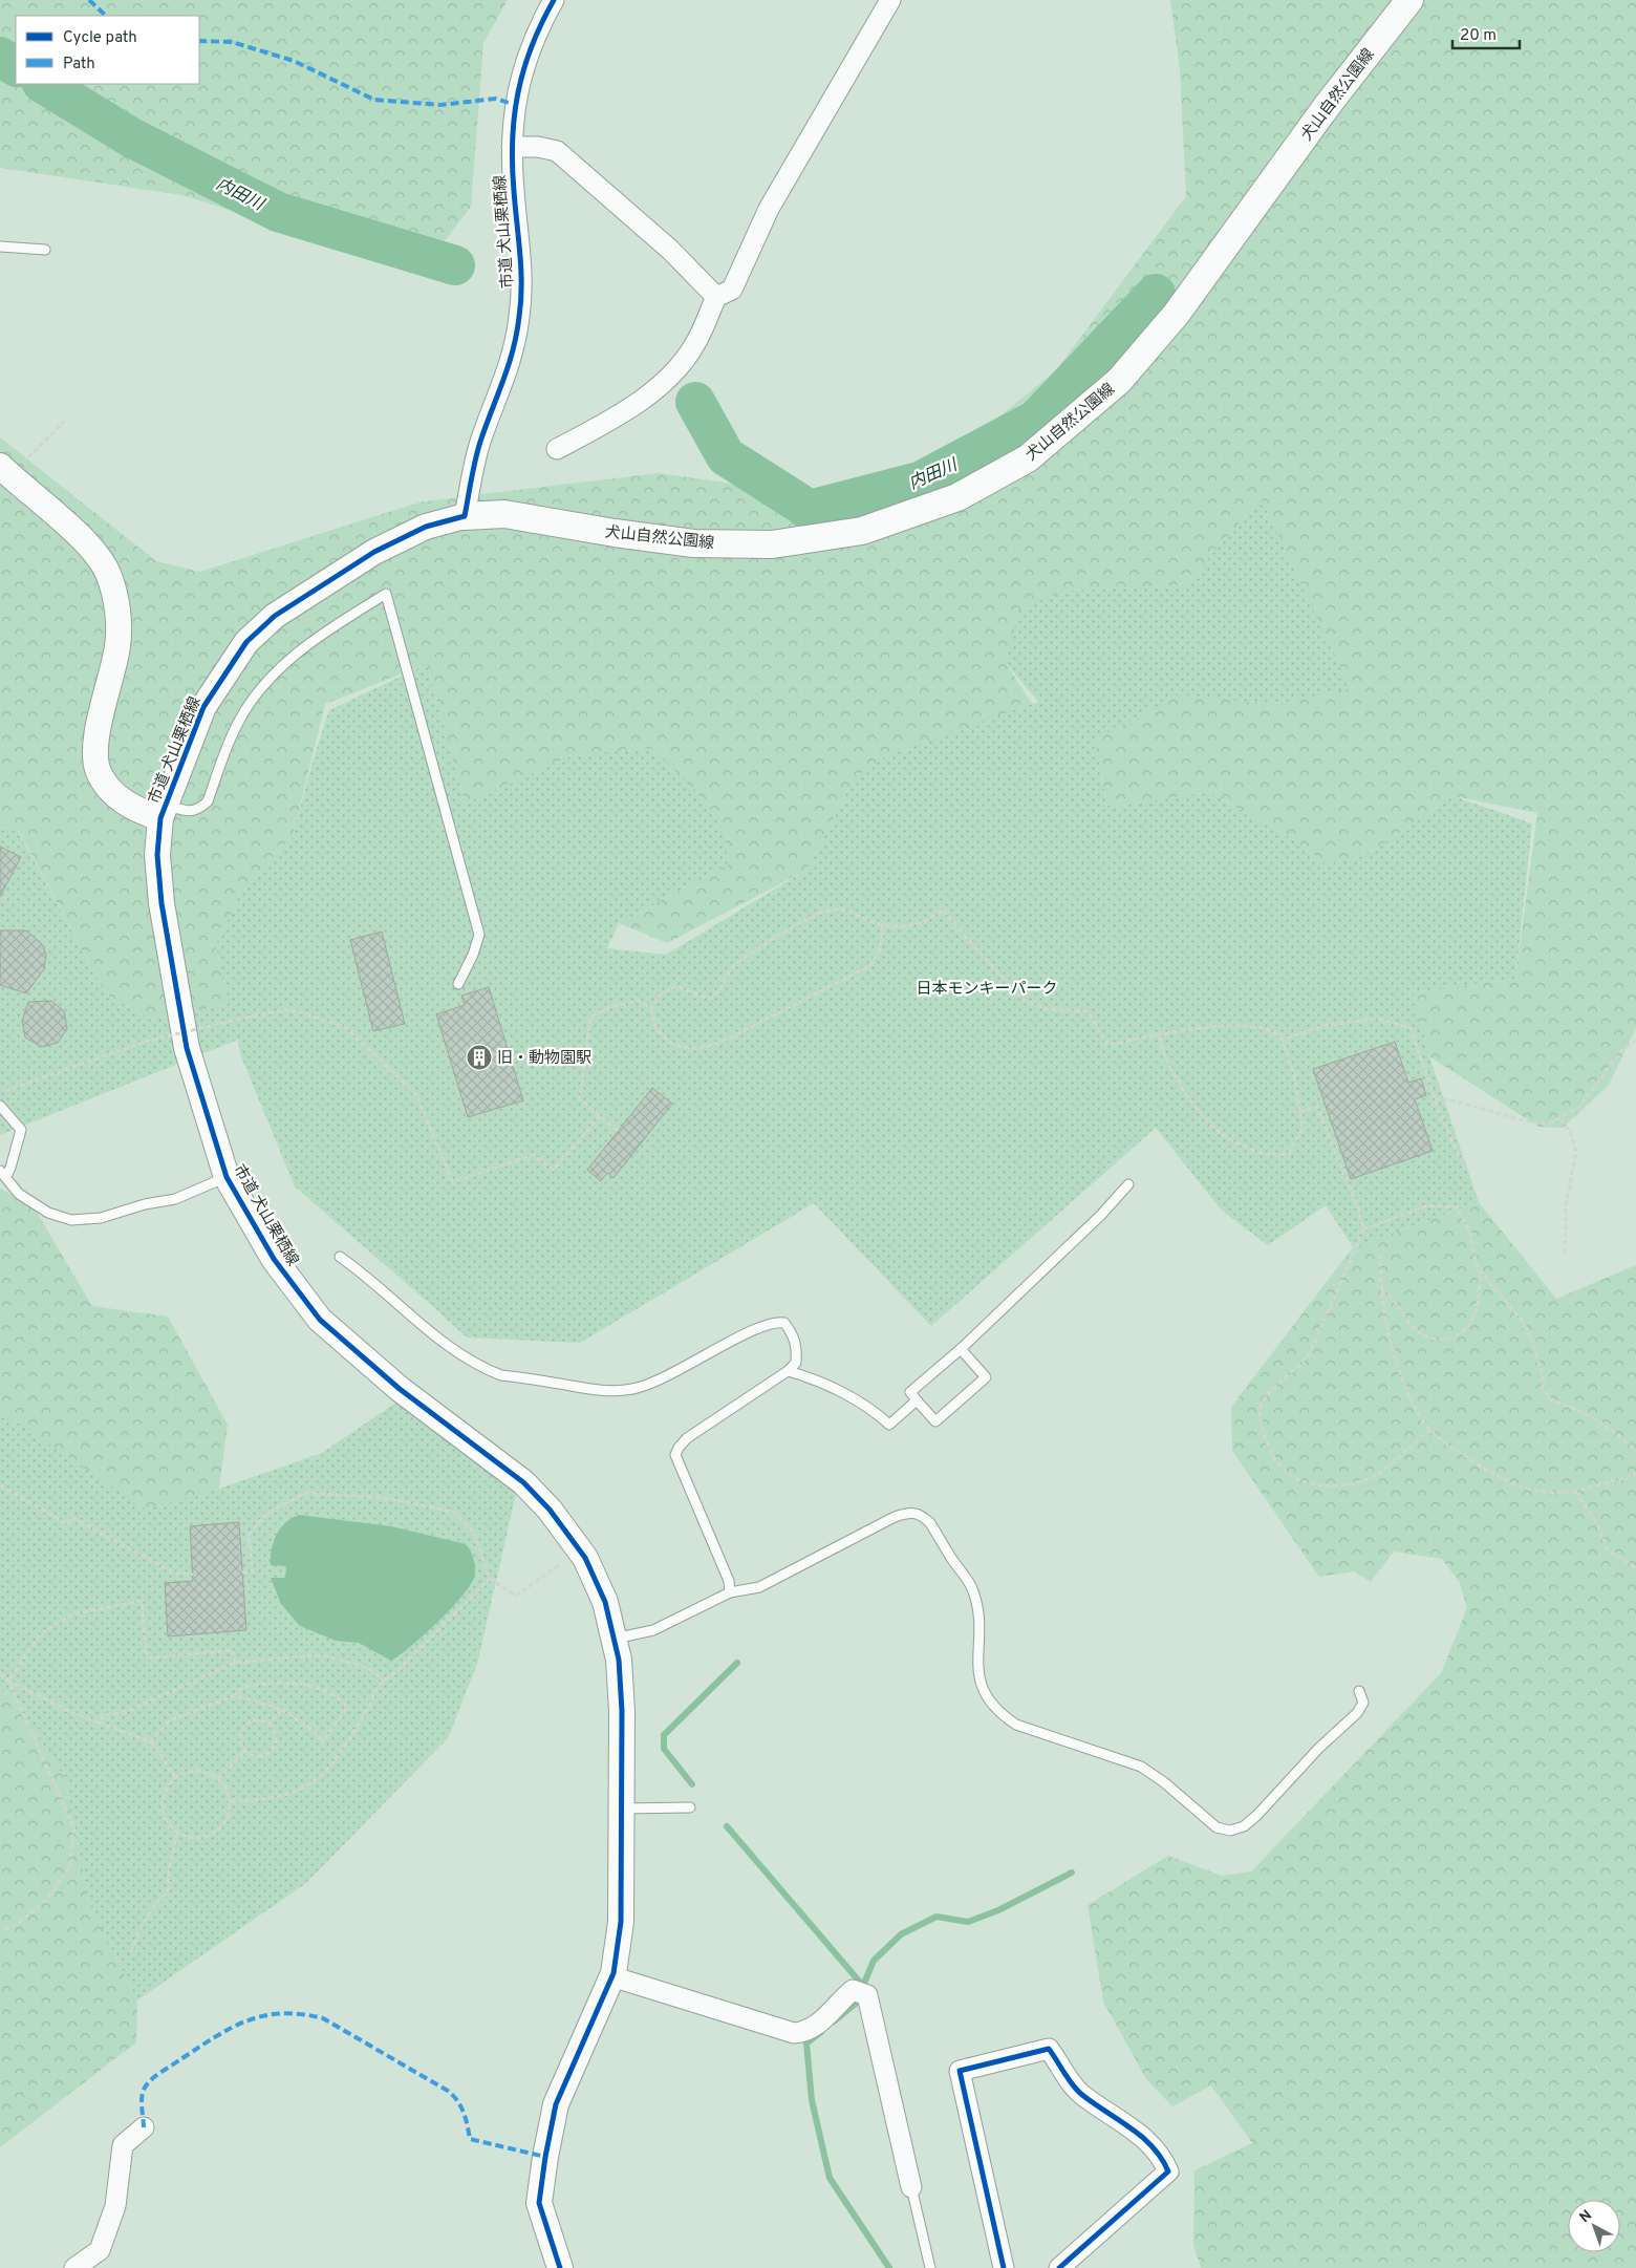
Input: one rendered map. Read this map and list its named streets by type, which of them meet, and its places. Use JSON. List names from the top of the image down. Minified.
{"streets":{"main road":["犬山自然公園線"],"street":["市道 犬山栗栖線"]},"crossings":[["犬山自然公園線","市道 犬山栗栖線"]],"water":["内田川"],"parks":["日本モンキーパーク"],"places":{"building":["旧・動物園駅"]},"legend":["Cycle path","Path"],"scale_bar":"20 m","north":"top left"}
